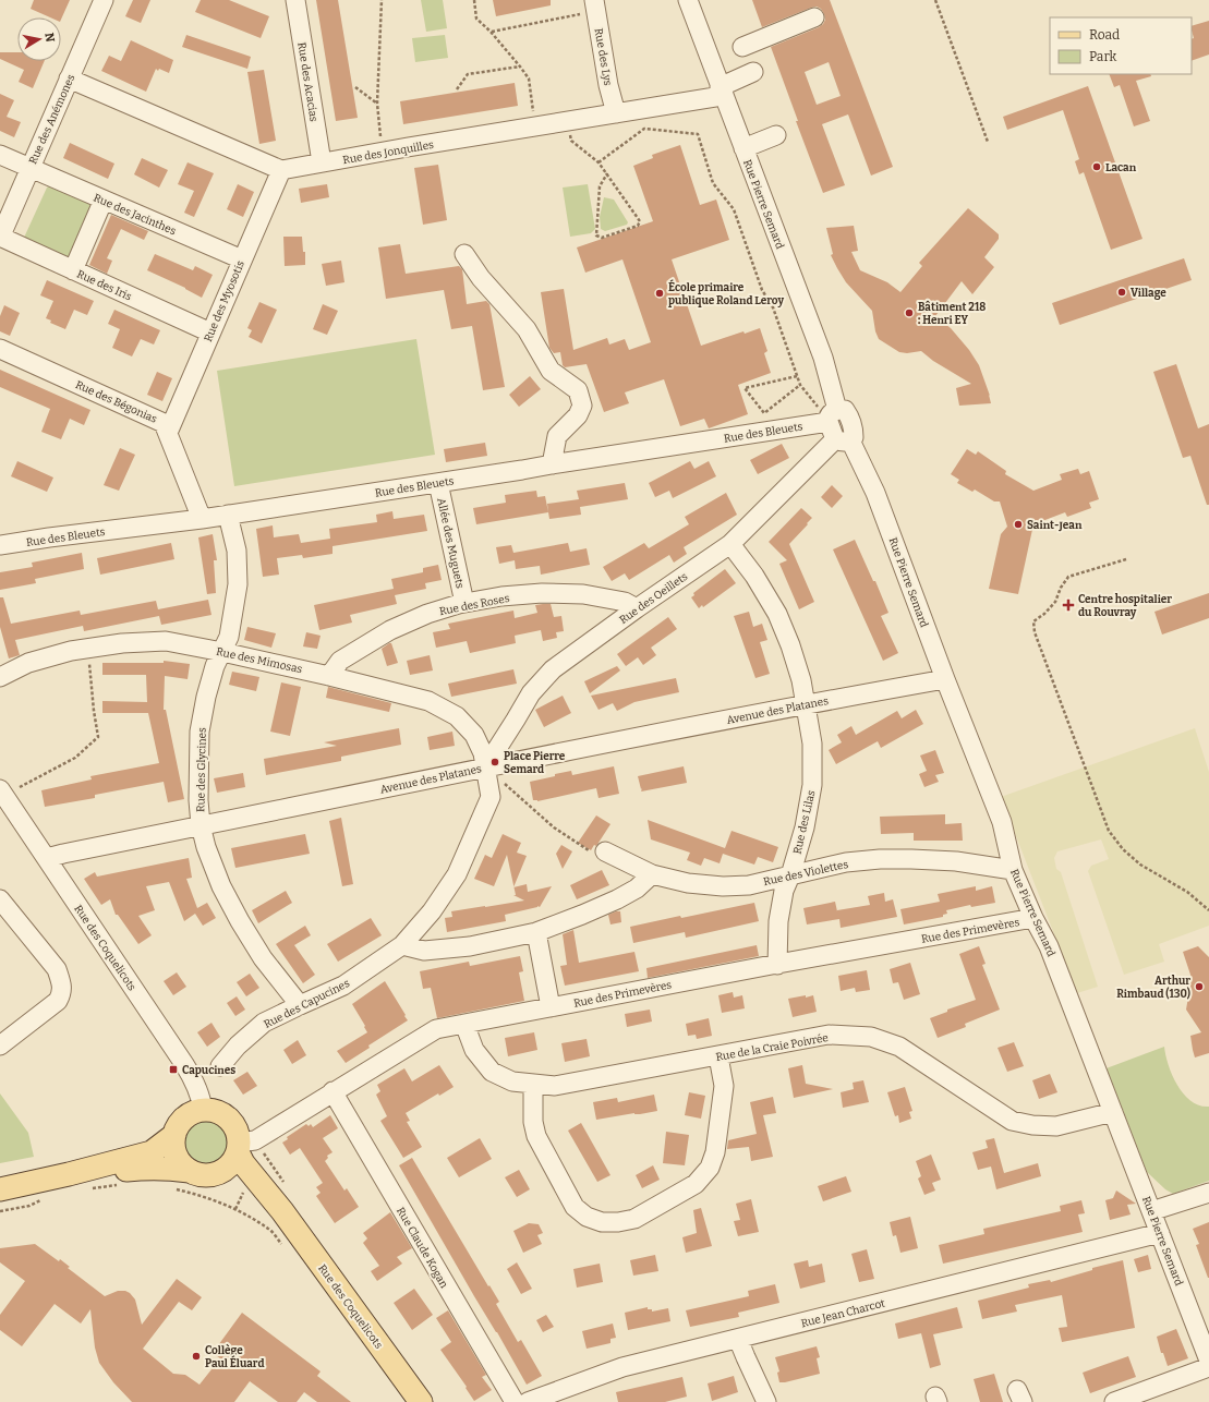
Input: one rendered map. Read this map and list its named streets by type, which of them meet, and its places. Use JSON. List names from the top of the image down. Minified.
{"streets":{"main road":["Rue des Coquelicots"],"street":["Rue des Lys","Rue des Acacias","Rue des Anémones","Rue des Jonquilles","Rue Pierre Semard","Rue des Jacinthes","Rue des Iris","Rue des Myosotis","Rue des Bégonias","Rue des Bleuets","Allée des Muguets","Rue des Oeillets","Rue des Roses","Rue des Mimosas","Avenue des Platanes","Rue des Glycines","Rue des Lilas","Rue des Violettes","Rue des Primevères","Rue des Capucines","Rue de la Craie Poivrée","Rue Claude Kogan","Rue Jean Charcot"]},"crossings":[["Rue des Lys","Rue des Jonquilles"],["Rue des Acacias","Rue des Jonquilles"],["Rue des Anémones","Rue des Jacinthes"],["Rue des Anémones","Rue des Iris"],["Rue des Jonquilles","Rue Pierre Semard"],["Rue des Jonquilles","Rue des Myosotis"],["Rue Pierre Semard","Rue des Bleuets"],["Rue Pierre Semard","Rue des Oeillets"],["Rue Pierre Semard","Avenue des Platanes"],["Rue Pierre Semard","Rue des Violettes"],["Rue Pierre Semard","Rue des Primevères"],["Rue Pierre Semard","Rue de la Craie Poivrée"],["Rue Pierre Semard","Rue Jean Charcot"],["Rue des Jacinthes","Rue des Myosotis"],["Rue des Iris","Rue des Myosotis"],["Rue des Myosotis","Rue des Bégonias"],["Rue des Bégonias","Rue des Bleuets"],["Rue des Bleuets","Allée des Muguets"],["Rue des Bleuets","Rue des Glycines"],["Allée des Muguets","Rue des Roses"],["Rue des Oeillets","Rue des Roses"],["Rue des Oeillets","Rue des Mimosas"],["Rue des Oeillets","Avenue des Platanes"],["Rue des Oeillets","Rue des Lilas"],["Rue des Oeillets","Rue des Capucines"],["Rue des Roses","Rue des Mimosas"],["Rue des Mimosas","Avenue des Platanes"],["Rue des Mimosas","Rue des Glycines"],["Rue des Mimosas","Rue des Capucines"],["Avenue des Platanes","Rue des Glycines"],["Avenue des Platanes","Rue des Lilas"],["Avenue des Platanes","Rue des Coquelicots"],["Avenue des Platanes","Rue des Capucines"],["Rue des Glycines","Rue des Capucines"],["Rue des Lilas","Rue des Violettes"],["Rue des Lilas","Rue des Primevères"],["Rue des Primevères","Rue des Coquelicots"],["Rue des Primevères","Rue de la Craie Poivrée"],["Rue des Primevères","Rue Claude Kogan"]],"places":{"other":["Lacan","Village","École primaire publique Roland Leroy","Bâtiment 218 : Henri EY","Saint-Jean","Place Pierre Semard","Arthur Rimbaud (130)","Collège Paul Éluard"],"health":["Centre hospitalier du Rouvray"],"transit":["Capucines"]},"legend":["Road","Park"],"north":"right"}
